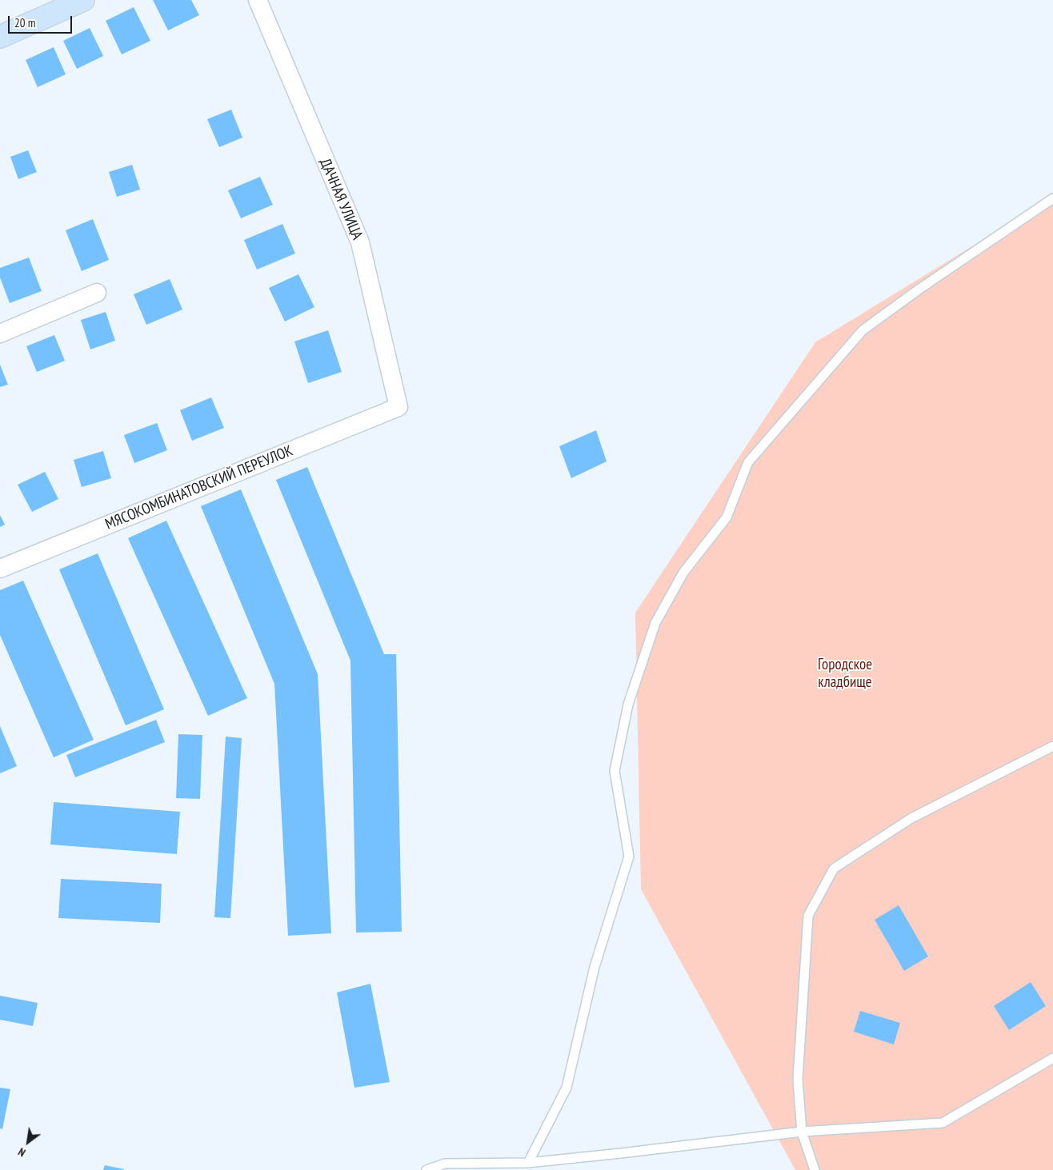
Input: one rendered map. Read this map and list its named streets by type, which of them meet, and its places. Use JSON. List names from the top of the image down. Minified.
{"streets":{"street":["ДАЧНАЯ УЛИЦА","МЯСОКОМБИНАТОВСКИЙ ПЕРЕУЛОК"]},"crossings":[["ДАЧНАЯ УЛИЦА","МЯСОКОМБИНАТОВСКИЙ ПЕРЕУЛОК"]],"parks":["Городское кладбище"],"scale_bar":"20 m","north":"bottom left"}
